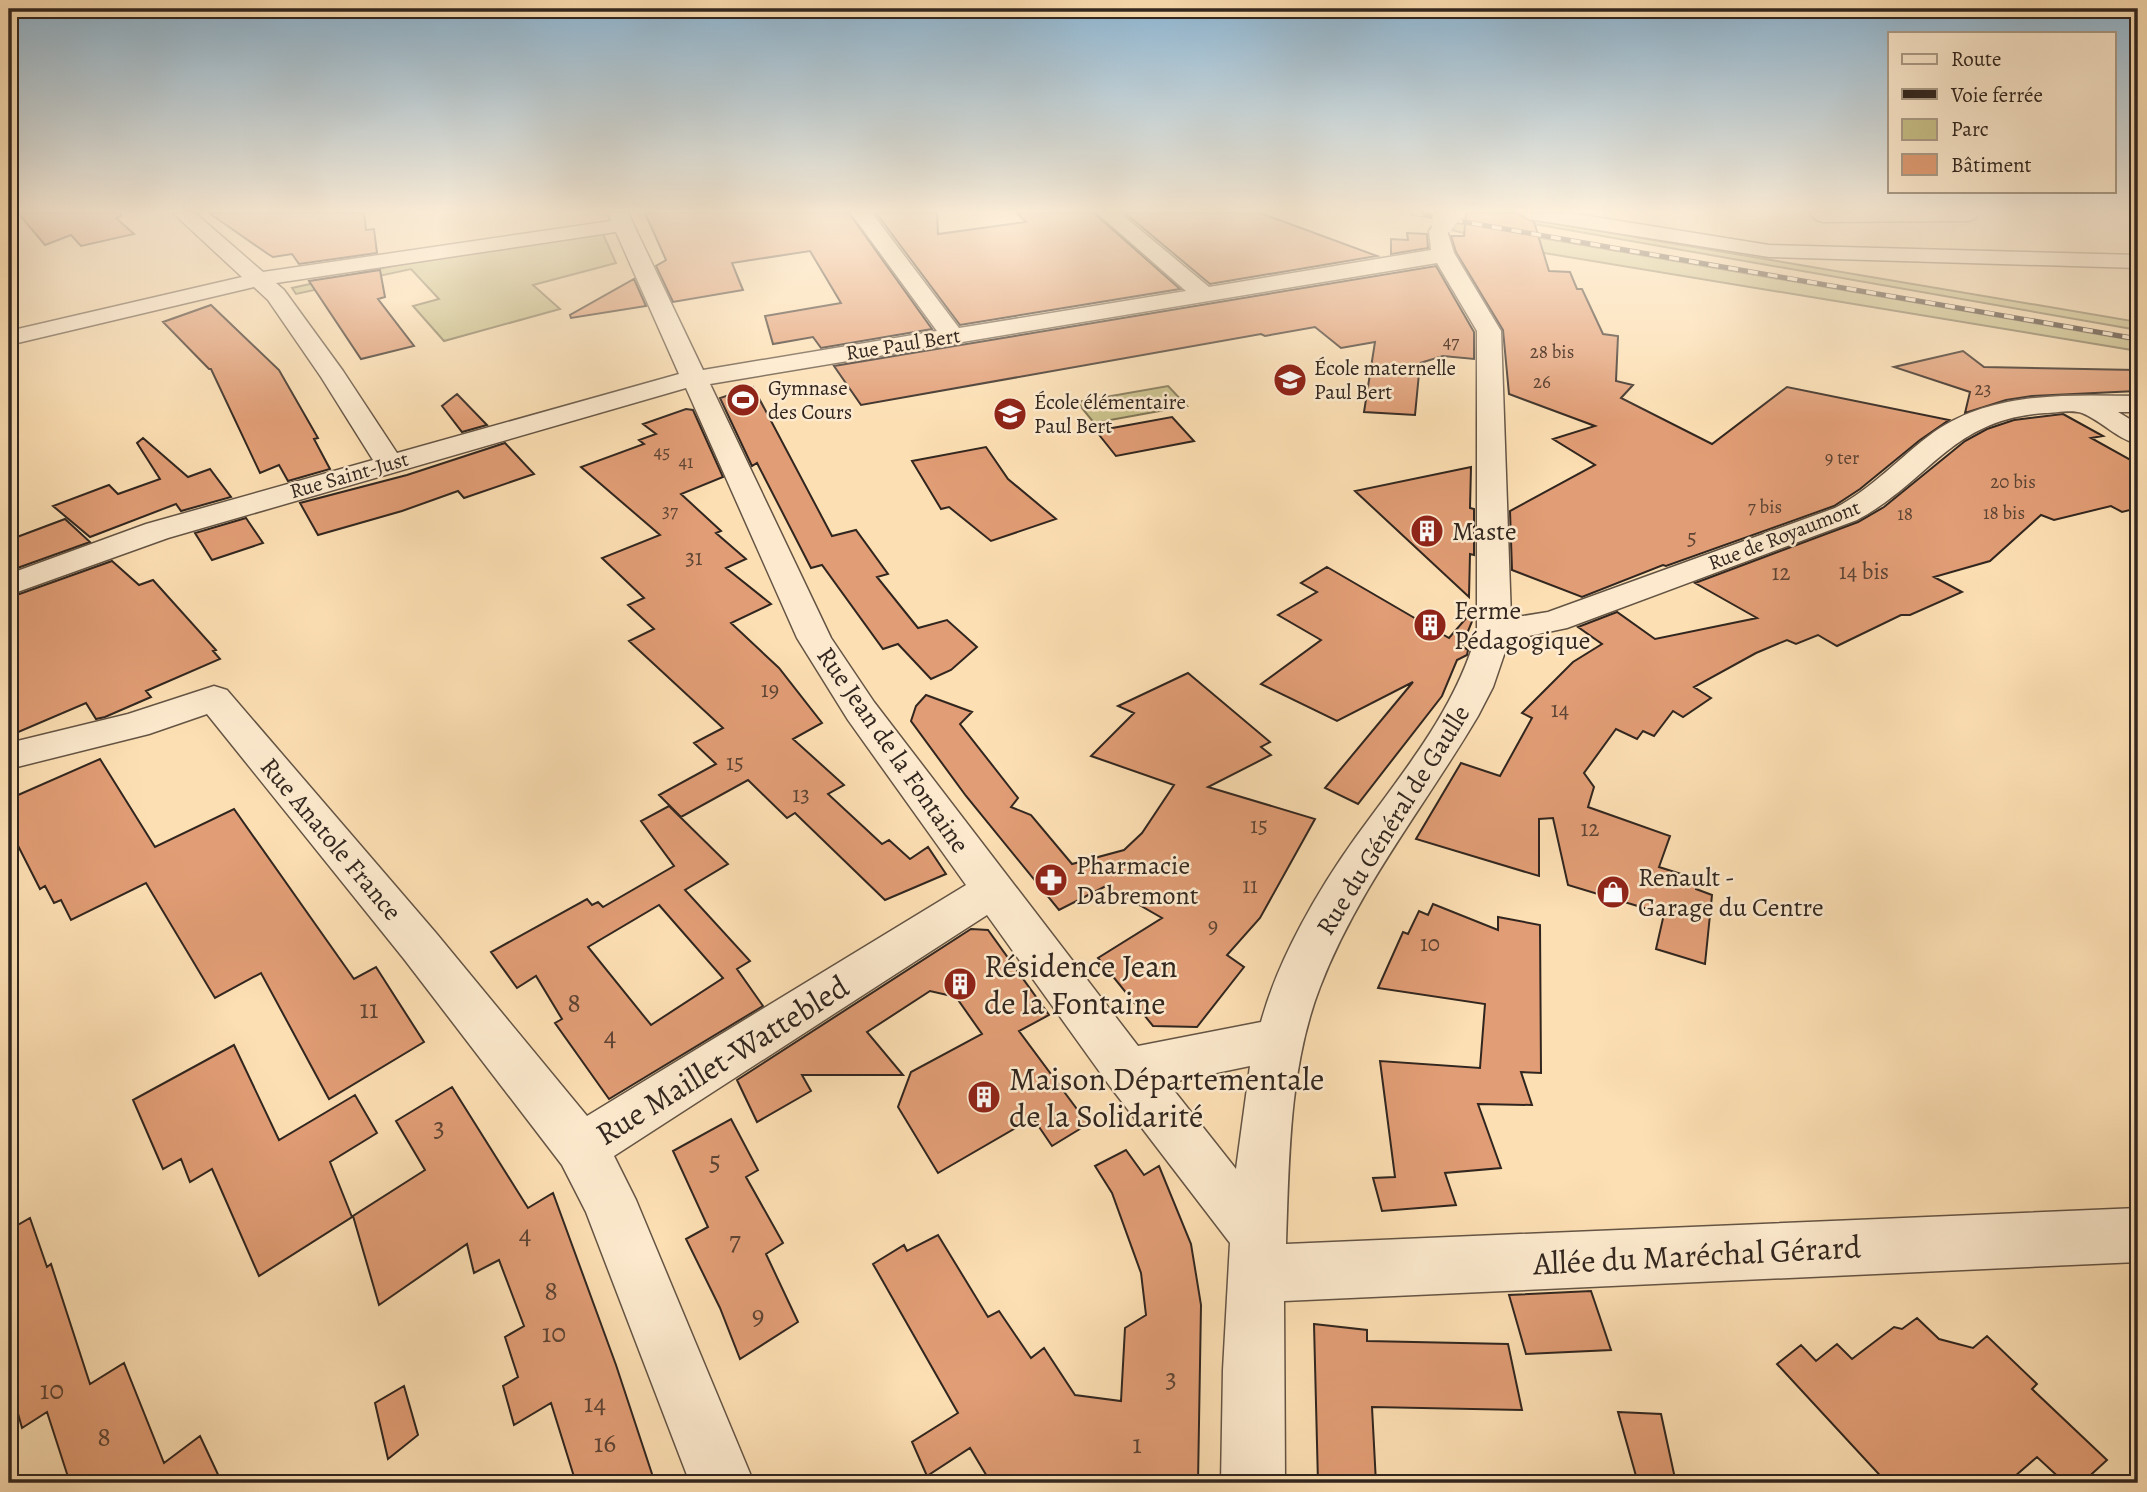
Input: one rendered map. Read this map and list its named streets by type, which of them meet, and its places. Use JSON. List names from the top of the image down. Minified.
{"streets":{"street":["Rue Paul Bert","Rue Saint-Just","Rue de Royaumont","Rue Jean de la Fontaine","Rue du Général de Gaulle","Rue Anatole France","Rue Maillet-Wattebled","Allée du Maréchal Gérard"]},"crossings":[["Rue Paul Bert","Rue Saint-Just"],["Rue Paul Bert","Rue Jean de la Fontaine"],["Rue Saint-Just","Rue Jean de la Fontaine"],["Rue de Royaumont","Rue du Général de Gaulle"],["Rue Jean de la Fontaine","Rue du Général de Gaulle"],["Rue Jean de la Fontaine","Rue Maillet-Wattebled"],["Rue Jean de la Fontaine","Allée du Maréchal Gérard"],["Rue du Général de Gaulle","Allée du Maréchal Gérard"],["Rue Anatole France","Rue Maillet-Wattebled"]],"places":{"school or university":["École maternelle Paul Bert","École élémentaire Paul Bert"],"sports":["Gymnase des Cours"],"building":["Maste","Ferme Pédagogique","Résidence Jean de la Fontaine","Maison Départementale de la Solidarité"],"pharmacy":["Pharmacie Dabremont"],"shop":["Renault - Garage du Centre"]},"house_numbers":["47","28 bis","26","23","45","9 ter","41","20 bis","7 bis","37","18 bis","18","5","31","14 bis","12","19","14","15","13","15","12","11","9","10","8","11","4","3","5","4","7","8","9","10","3","10","14","8","16","1"],"legend":["Route","Voie ferrée","Parc","Bâtiment"]}
